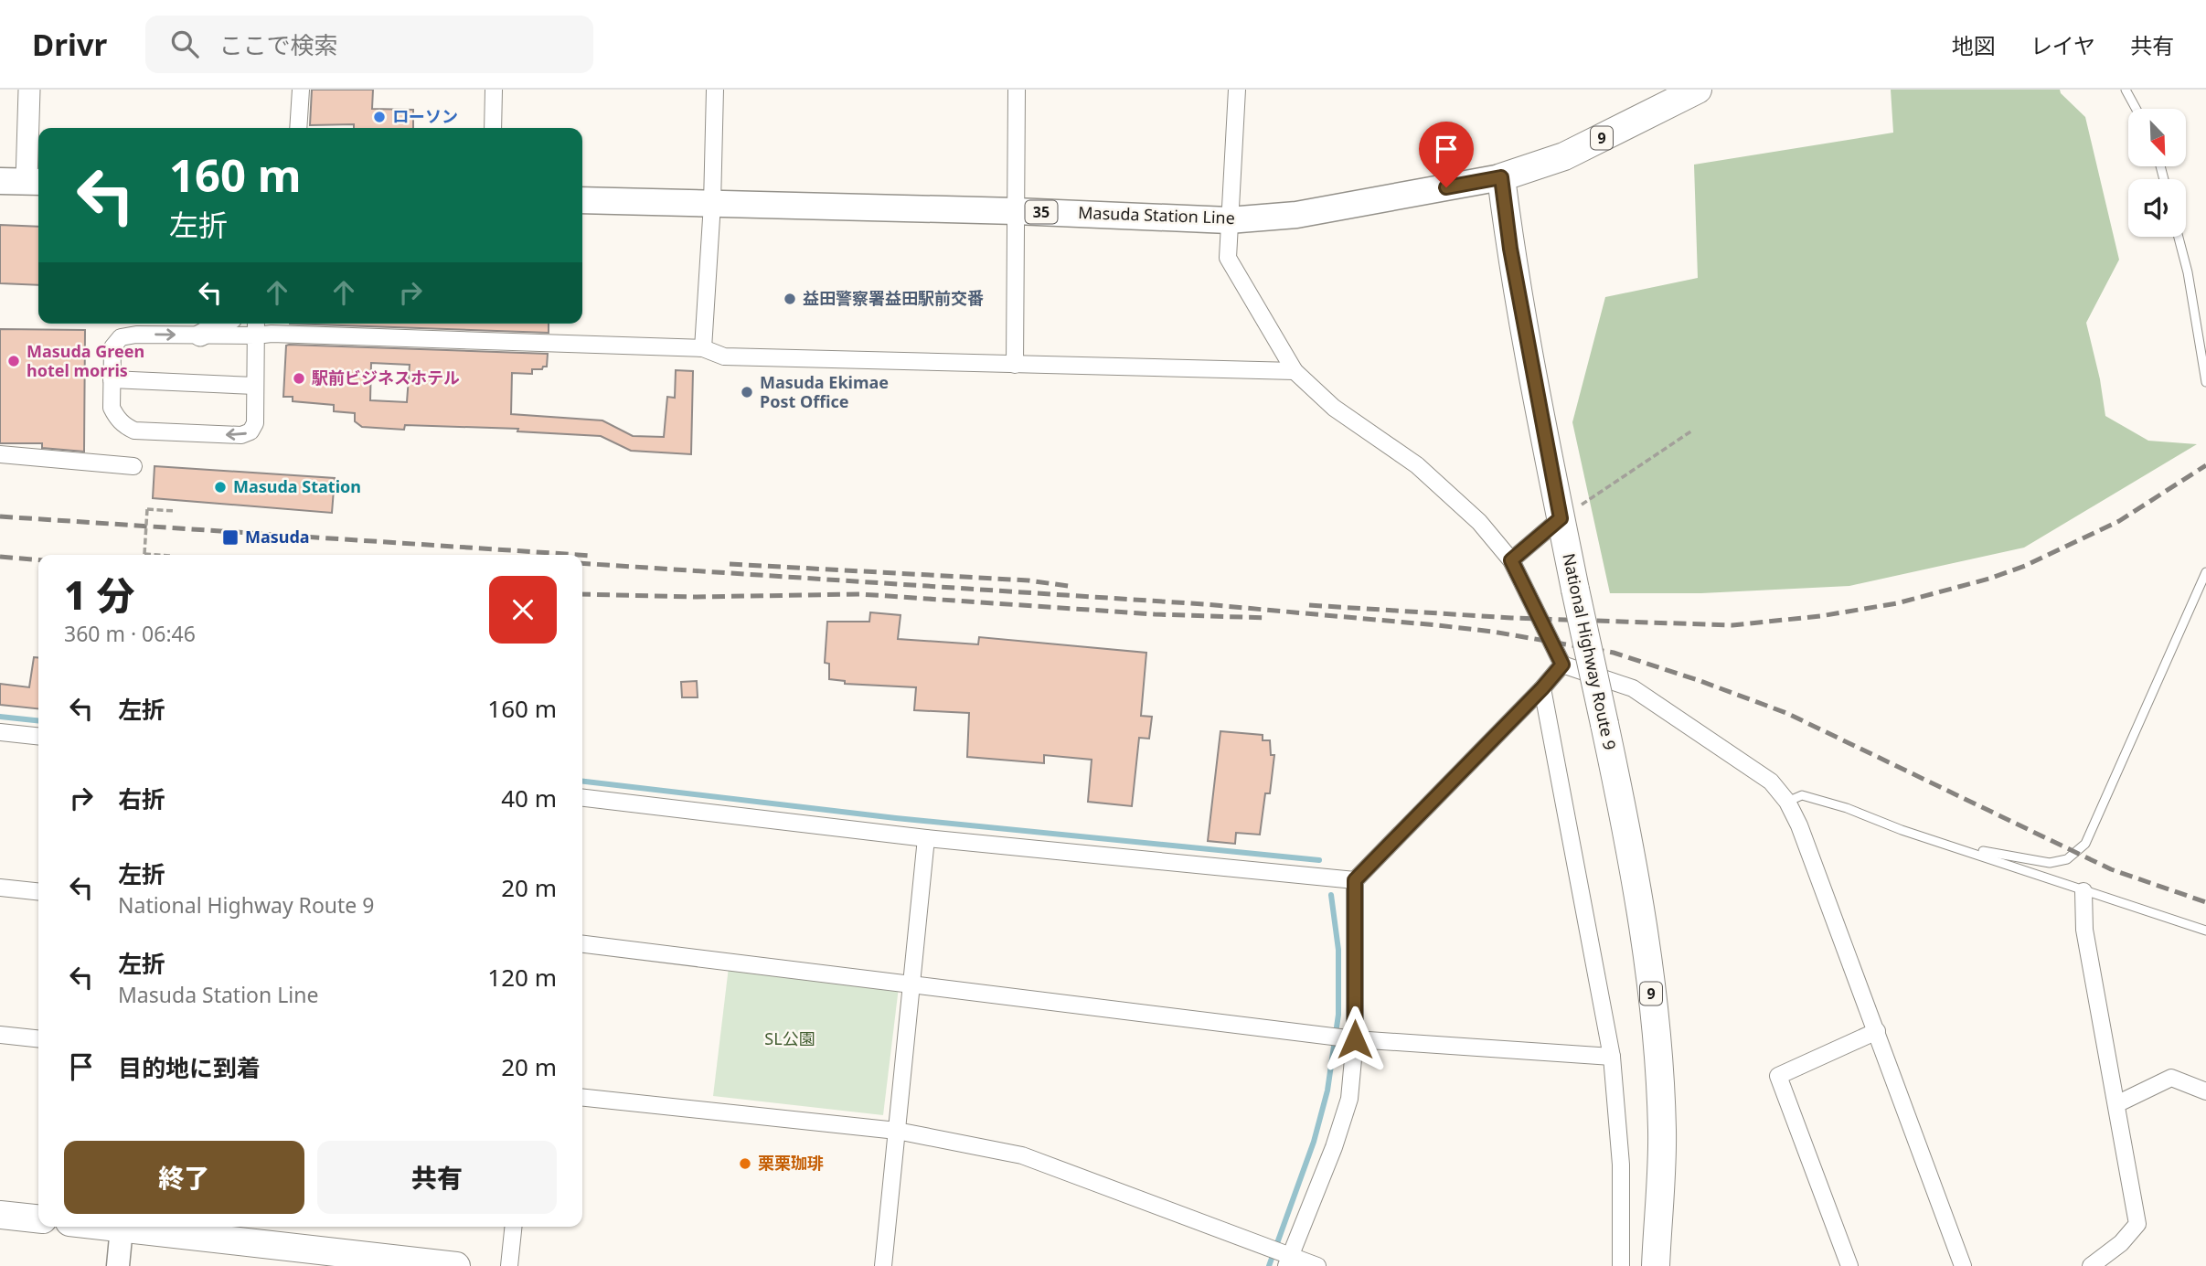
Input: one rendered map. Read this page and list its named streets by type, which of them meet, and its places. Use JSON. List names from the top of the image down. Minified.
{"streets":{"highway":["9","National Highway Route 9"],"main road":["35","Masuda Station Line"]},"crossings":[["9","Masuda Station Line"],["9","National Highway Route 9"],["Masuda Station Line","National Highway Route 9"]],"parks":["SL公園"],"places":{"other":["ローソン","益田警察署益田駅前交番","Masuda Green hotel morris","駅前ビジネスホテル","Masuda Ekimae Post Office","Masuda Station","栗栗珈琲"],"transit":["Masuda"]},"north":"bottom right","page":{"header":"Drivr","search":"ここで検索","nav":["地図","レイヤ","共有"],"turn":["160 m","左折"],"heading":["1 分","360 m · 06:46"],"list":[{"name":"左折","value":"160 m"},{"name":"右折","value":"40 m"},{"name":"左折","note":"National Highway Route 9","value":"20 m"},{"name":"左折","note":"Masuda Station Line","value":"120 m"},{"name":"目的地に到着","value":"20 m"}],"buttons":["終了","共有"]}}
